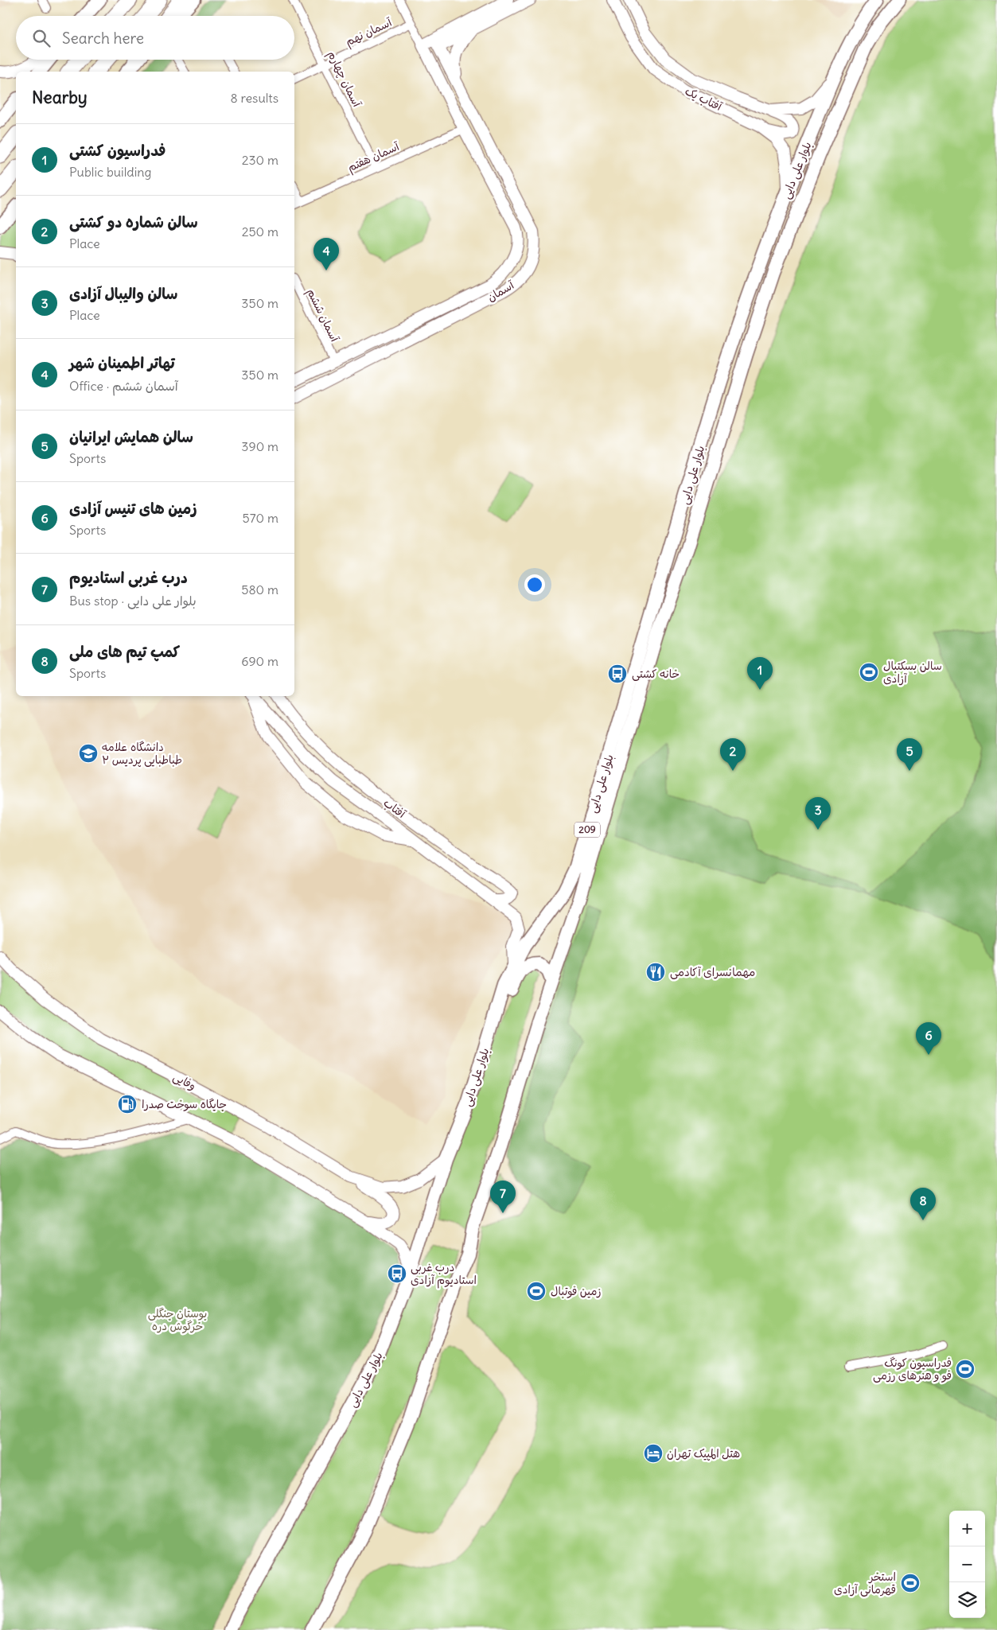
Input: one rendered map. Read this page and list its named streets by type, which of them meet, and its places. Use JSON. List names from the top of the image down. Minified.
{"streets":{"main road":["بلوار علی دایی","209"],"street":["آسمان نهم","آسمان چهارم","آفتاب یک","آسمان هفتم","آسمان","آسمان ششم","آفتاب","وفایی"]},"crossings":[["آسمان نهم","آسمان چهارم"],["آسمان چهارم","آسمان هفتم"],["آفتاب یک","بلوار علی دایی"],["آسمان هفتم","آسمان"],["بلوار علی دایی","آفتاب"],["بلوار علی دایی","وفایی"],["آسمان","آسمان ششم"]],"parks":["بوستان جنگلی خرگوش دره"],"places":{"sports":["سالن بسکتبال آزادی","زمین فوتبال","فدراسیون کونگ فو و هنرهای رزمی","استخر قهرمانی آزادی"],"bus stop":["خانه کشتی","درب غربی استادیوم آزادی"],"school or university":["دانشگاه علامه طباطبایی پردیس ۲"],"restaurant":["مهمانسرای آکادمی"],"fuel station":["جایگاه سوخت صدرا"],"hotel":["هتل المپیک تهران"]},"page":{"search":"Search here","heading":["Nearby","8 results"],"list":[{"mark":"1","name":"فدراسیون کشتی","note":"Public building","value":"230 m"},{"mark":"2","name":"سالن شماره دو کشتی","note":"Place","value":"250 m"},{"mark":"3","name":"سالن والیبال آزادی","note":"Place","value":"350 m"},{"mark":"4","name":"تهاتر اطمینان شهر","note":"Office · آسمان ششم","value":"350 m"},{"mark":"5","name":"سالن همایش ایرانیان","note":"Sports","value":"390 m"},{"mark":"6","name":"زمین های تنیس آزادی","note":"Sports","value":"570 m"},{"mark":"7","name":"درب غربی استادیوم","note":"Bus stop · بلوار علی دایی","value":"580 m"},{"mark":"8","name":"کمپ تیم های ملی","note":"Sports","value":"690 m"}],"pins":["4","1","2","5","3","6","7","8"],"map_buttons":["+","−"]}}
